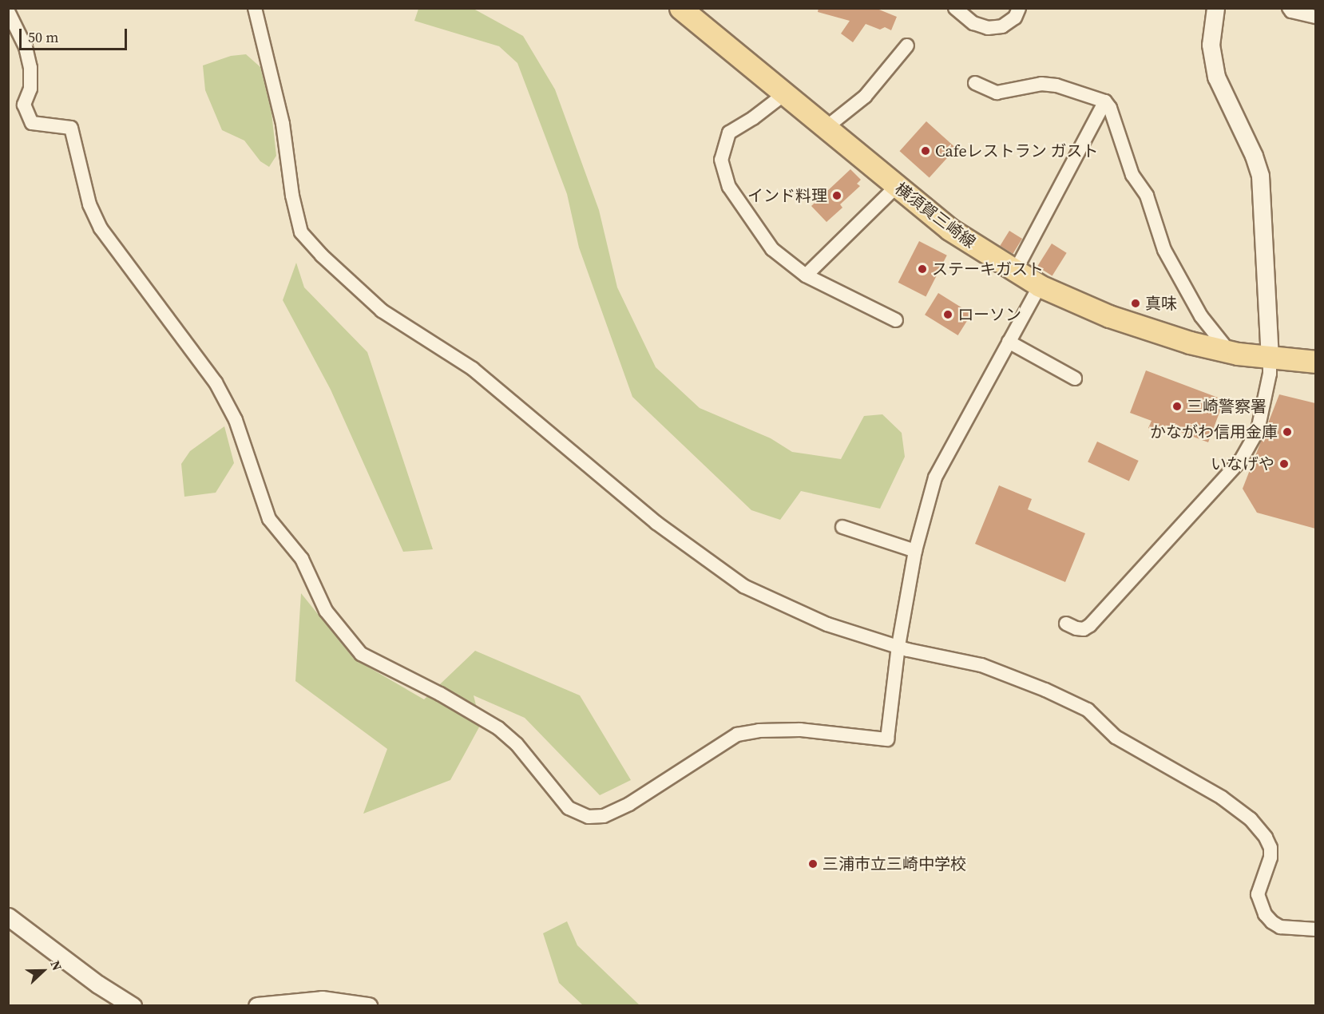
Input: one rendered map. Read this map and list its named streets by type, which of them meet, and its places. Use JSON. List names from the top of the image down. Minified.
{"streets":{"main road":["横須賀三崎線"]},"places":["Cafeレストラン ガスト","インド料理","ステーキガスト","真味","ローソン","三崎警察署","かながわ信用金庫","いなげや","三浦市立三崎中学校"],"scale_bar":"50 m","north":"right"}
